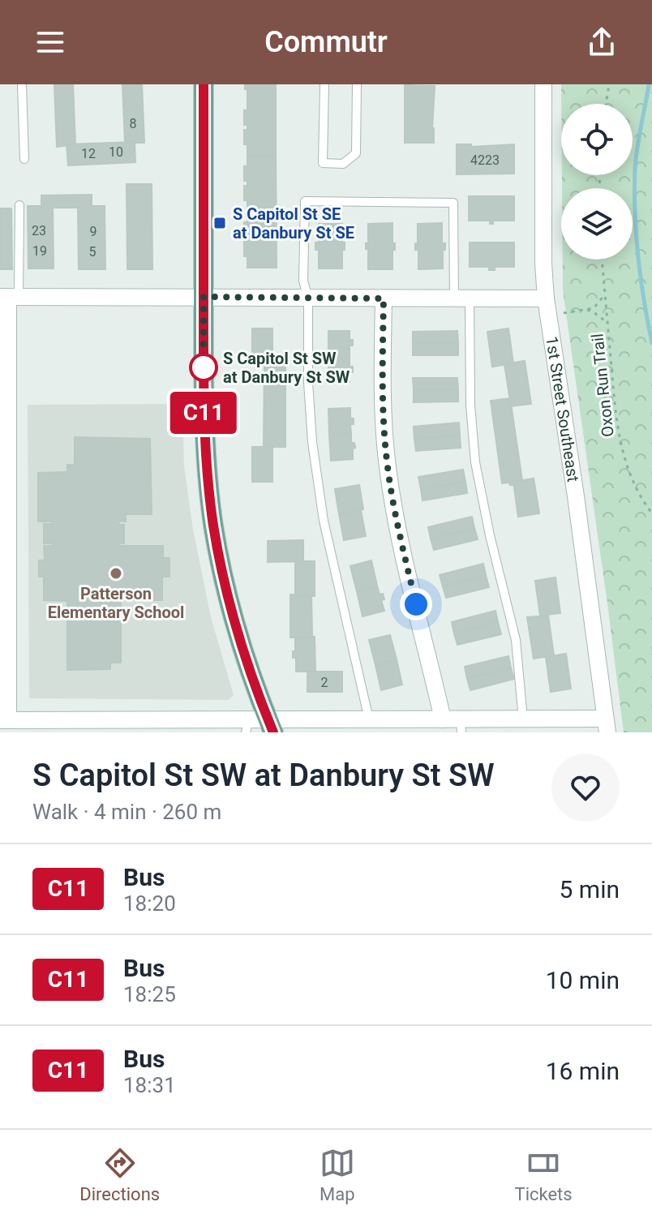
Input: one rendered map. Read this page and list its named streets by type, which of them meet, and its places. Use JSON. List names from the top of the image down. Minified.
{"streets":{"street":["1st Street Southeast"],"path":["Oxon Run Trail"]},"places":{"transit":["S Capitol St SE at Danbury St SE"],"other":["S Capitol St SW at Danbury St SW","Patterson Elementary School"]},"lines":["bus line C11"],"house_numbers":["8","10","12","4223","23","9","19","5","2"],"page":{"header":"Commutr","on_map":"C11","heading":["S Capitol St SW at Danbury St SW","Walk · 4 min · 260 m"],"list":[{"mark":"C11","name":"Bus","note":"18:20","value":"5 min"},{"mark":"C11","name":"Bus","note":"18:25","value":"10 min"},{"mark":"C11","name":"Bus","note":"18:31","value":"16 min"}],"tabs":["Directions","Map","Tickets"]}}
